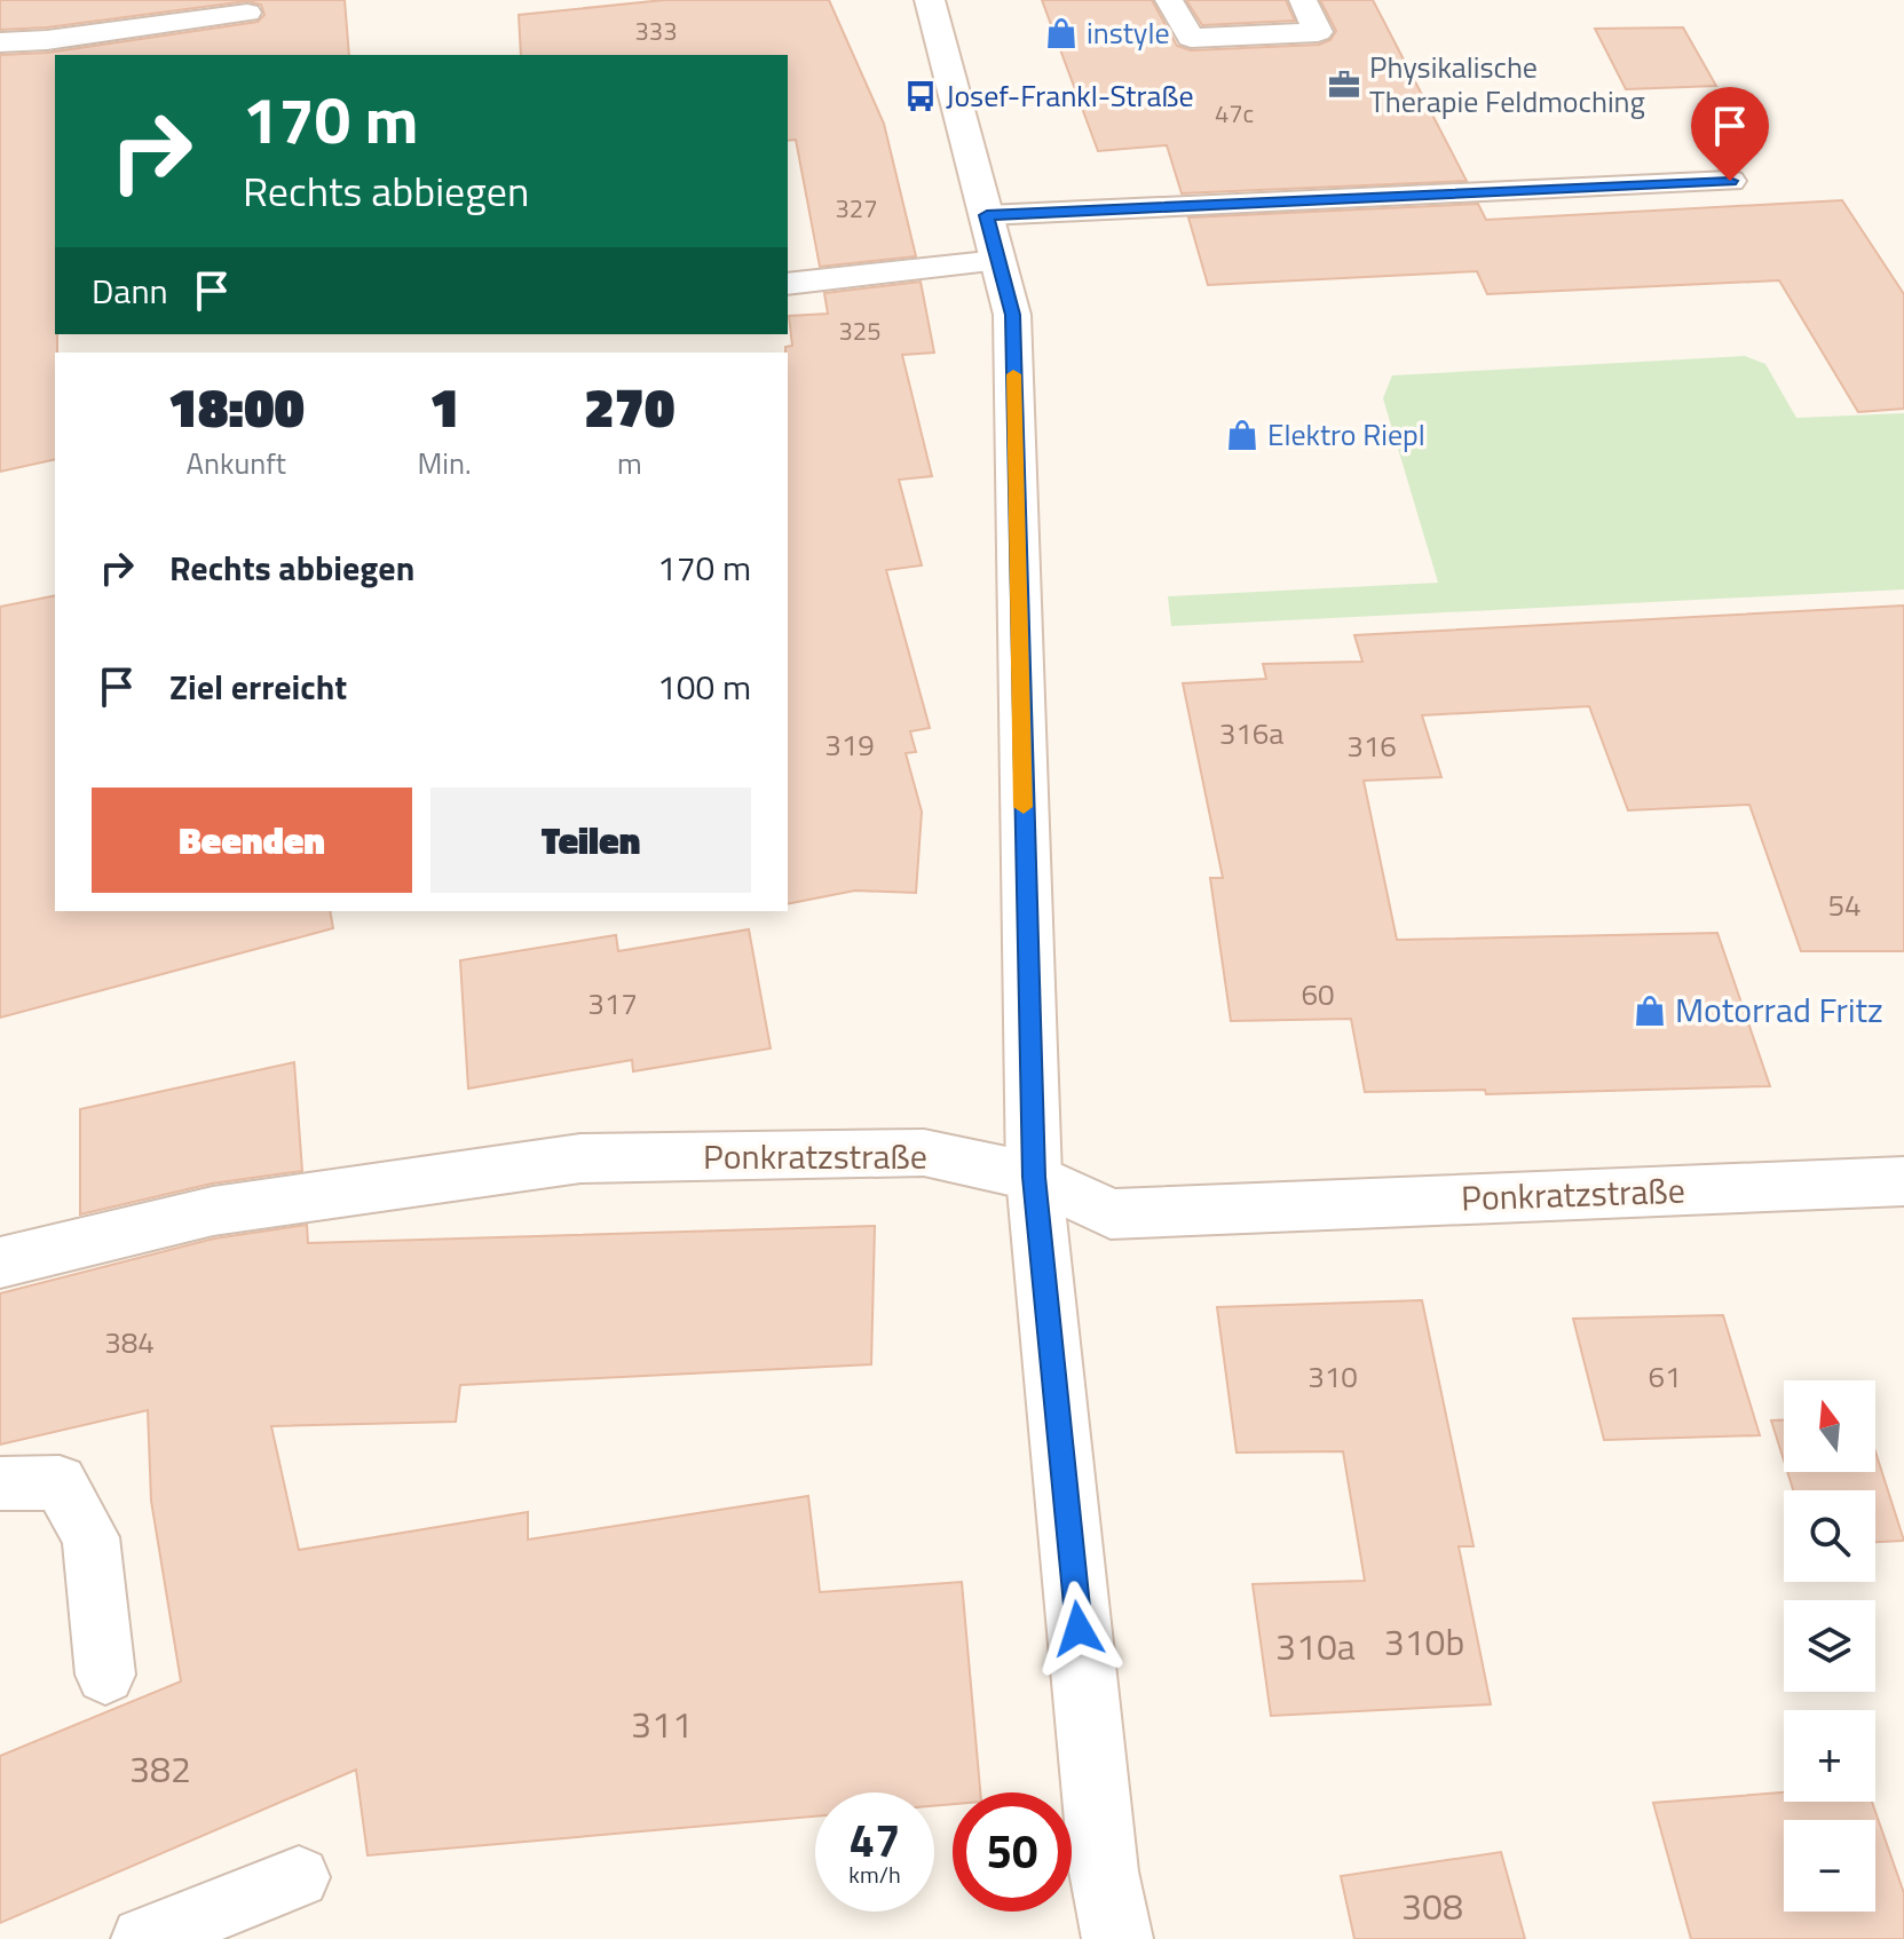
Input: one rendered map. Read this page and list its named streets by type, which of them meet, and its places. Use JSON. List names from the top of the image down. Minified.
{"streets":{"main road":["Ponkratzstraße"]},"places":{"shop":["instyle","Elektro Riepl","Motorrad Fritz"],"office":["Physikalische Therapie Feldmoching"],"bus stop":["Josef-Frankl-Straße"]},"house_numbers":["333","47c","327","325","316a","319","316","54","60","317","384","310","61","310b","310a","311","382","308"],"north":"top","page":{"turn":["170 m","Rechts abbiegen"],"then":"Dann","eta":["18:00","Ankunft","1","Min.","270","m"],"list":[{"name":"Rechts abbiegen","value":"170 m"},{"name":"Ziel erreicht","value":"100 m"}],"buttons":["Beenden","Teilen"],"map_buttons":["+","−"],"speed":"47 km/h","limit":"50"}}
